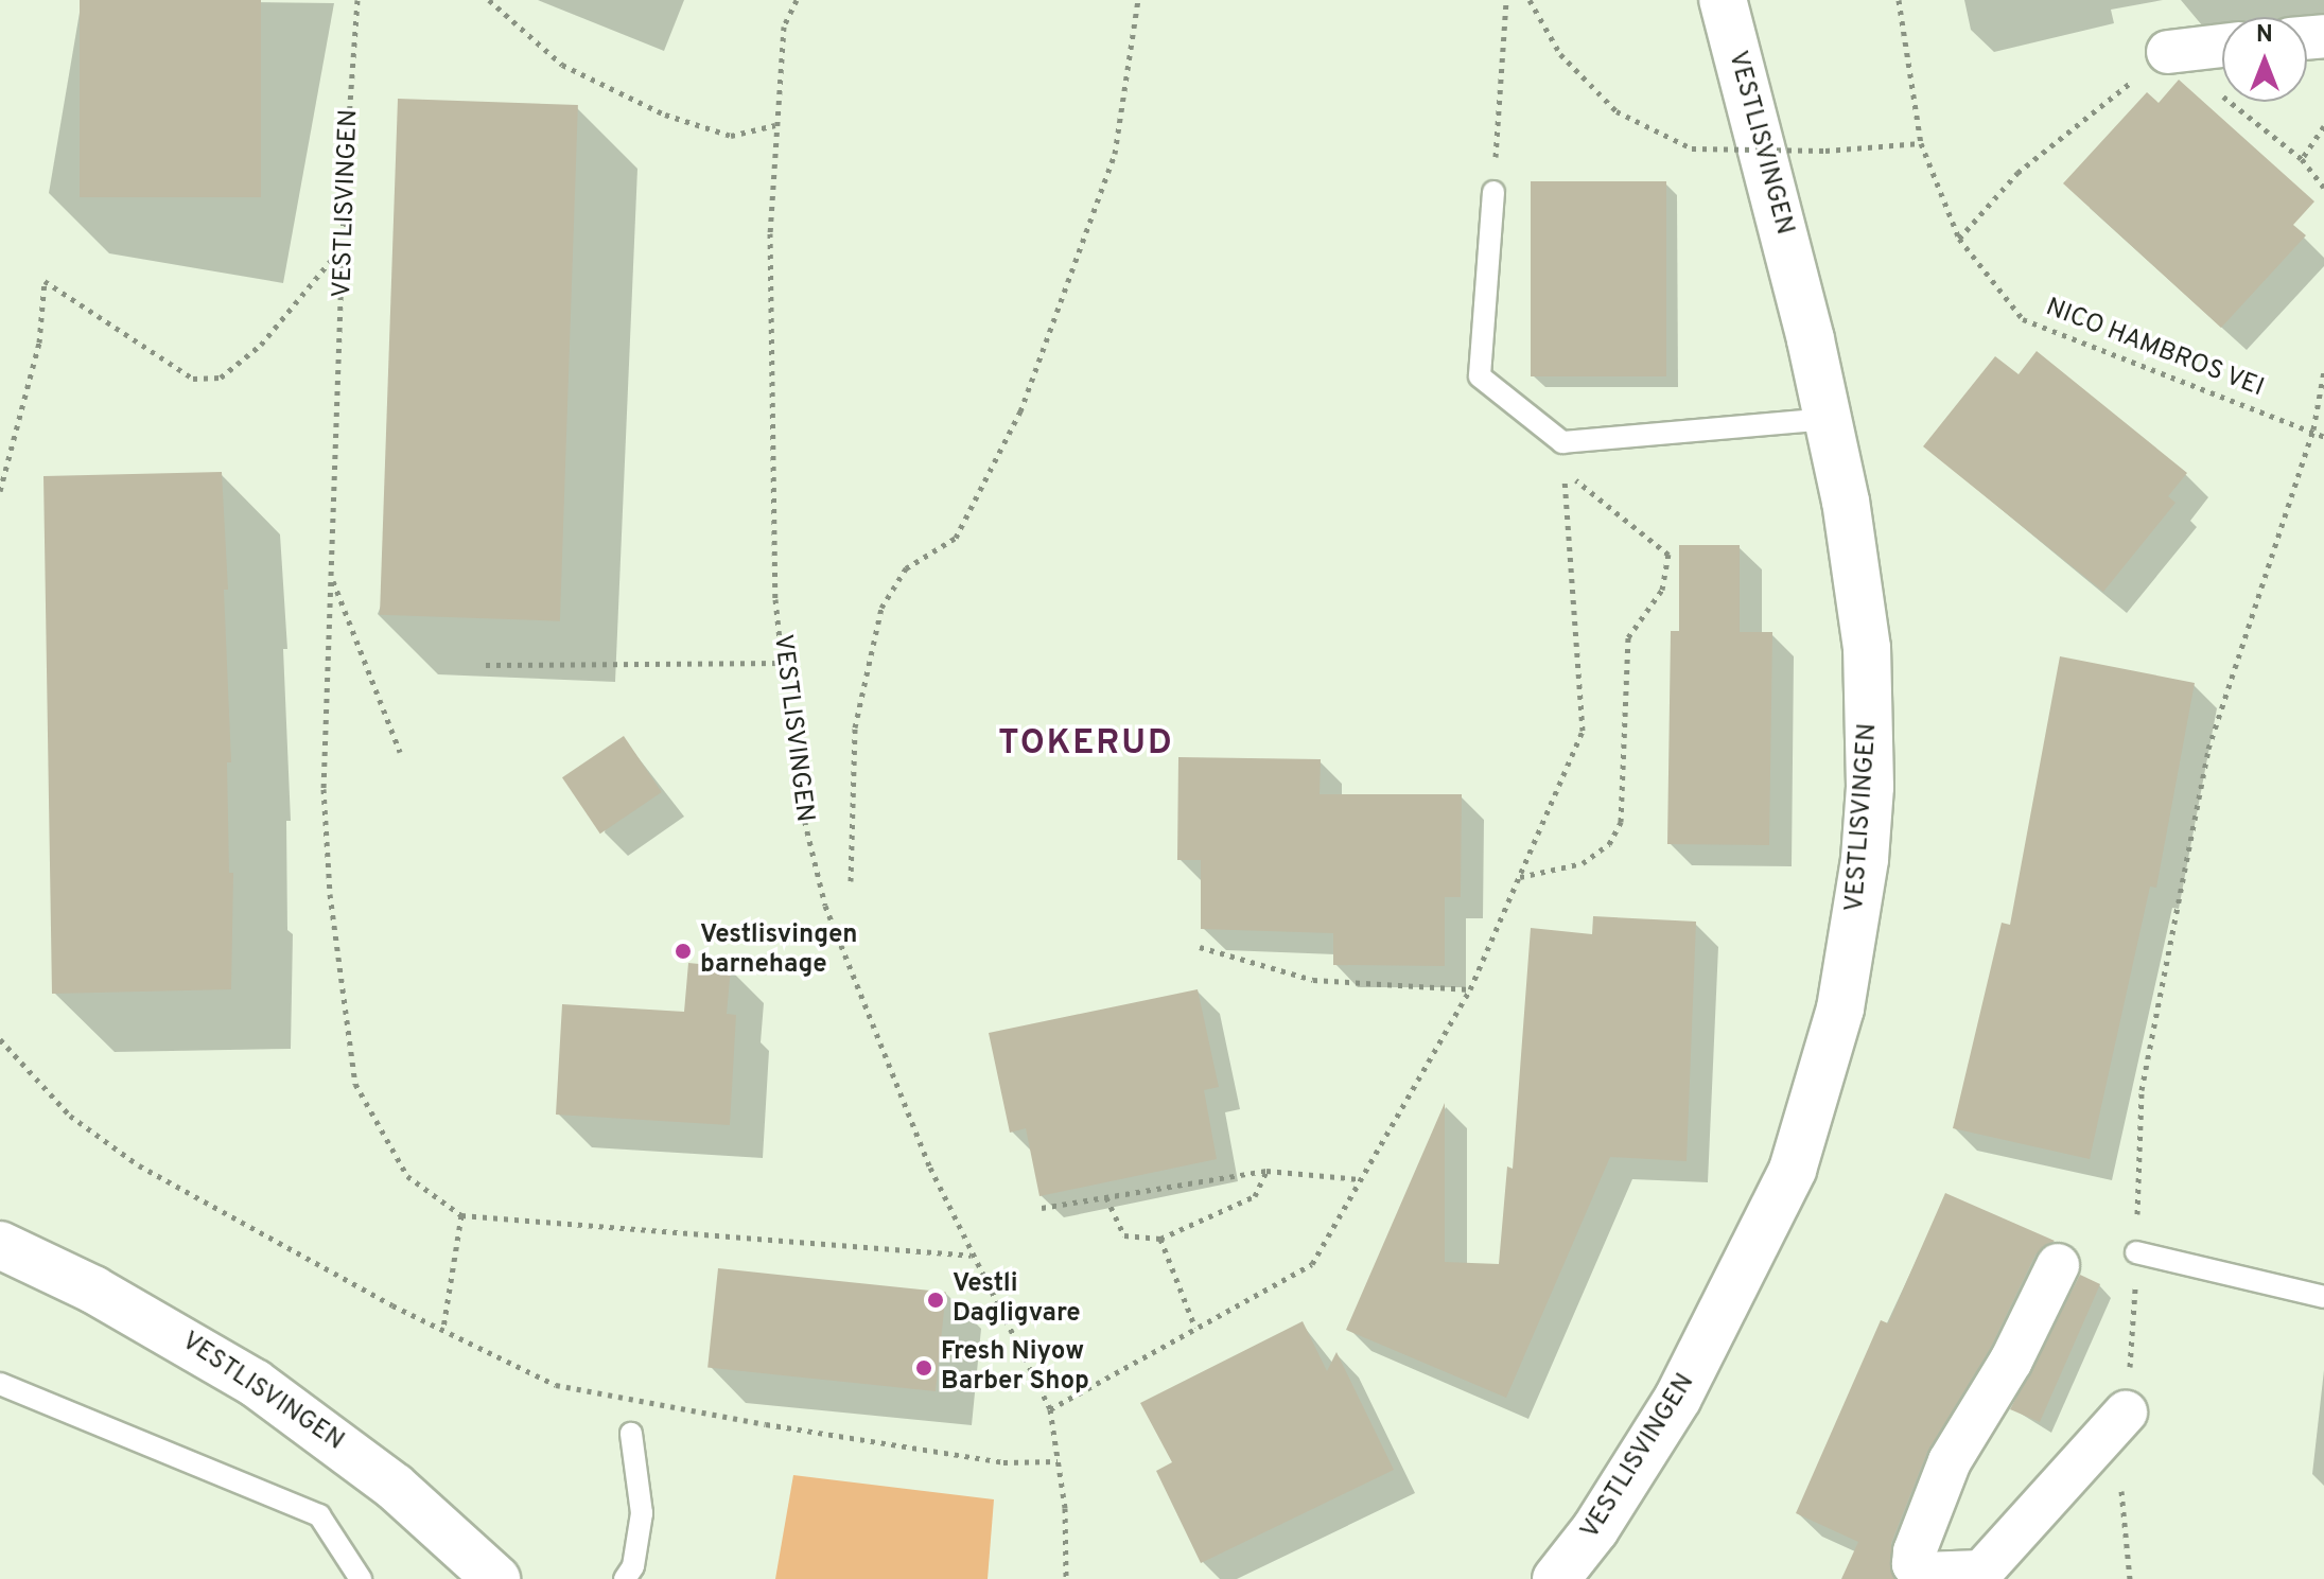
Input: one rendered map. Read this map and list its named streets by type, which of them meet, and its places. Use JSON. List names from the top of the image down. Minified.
{"streets":{"street":["VESTLISVINGEN"],"path":["NICO HAMBROS VEI"]},"districts":["TOKERUD"],"places":["Vestlisvingen barnehage","Vestli Dagligvare","Fresh Niyow Barber Shop"],"north":"top"}
